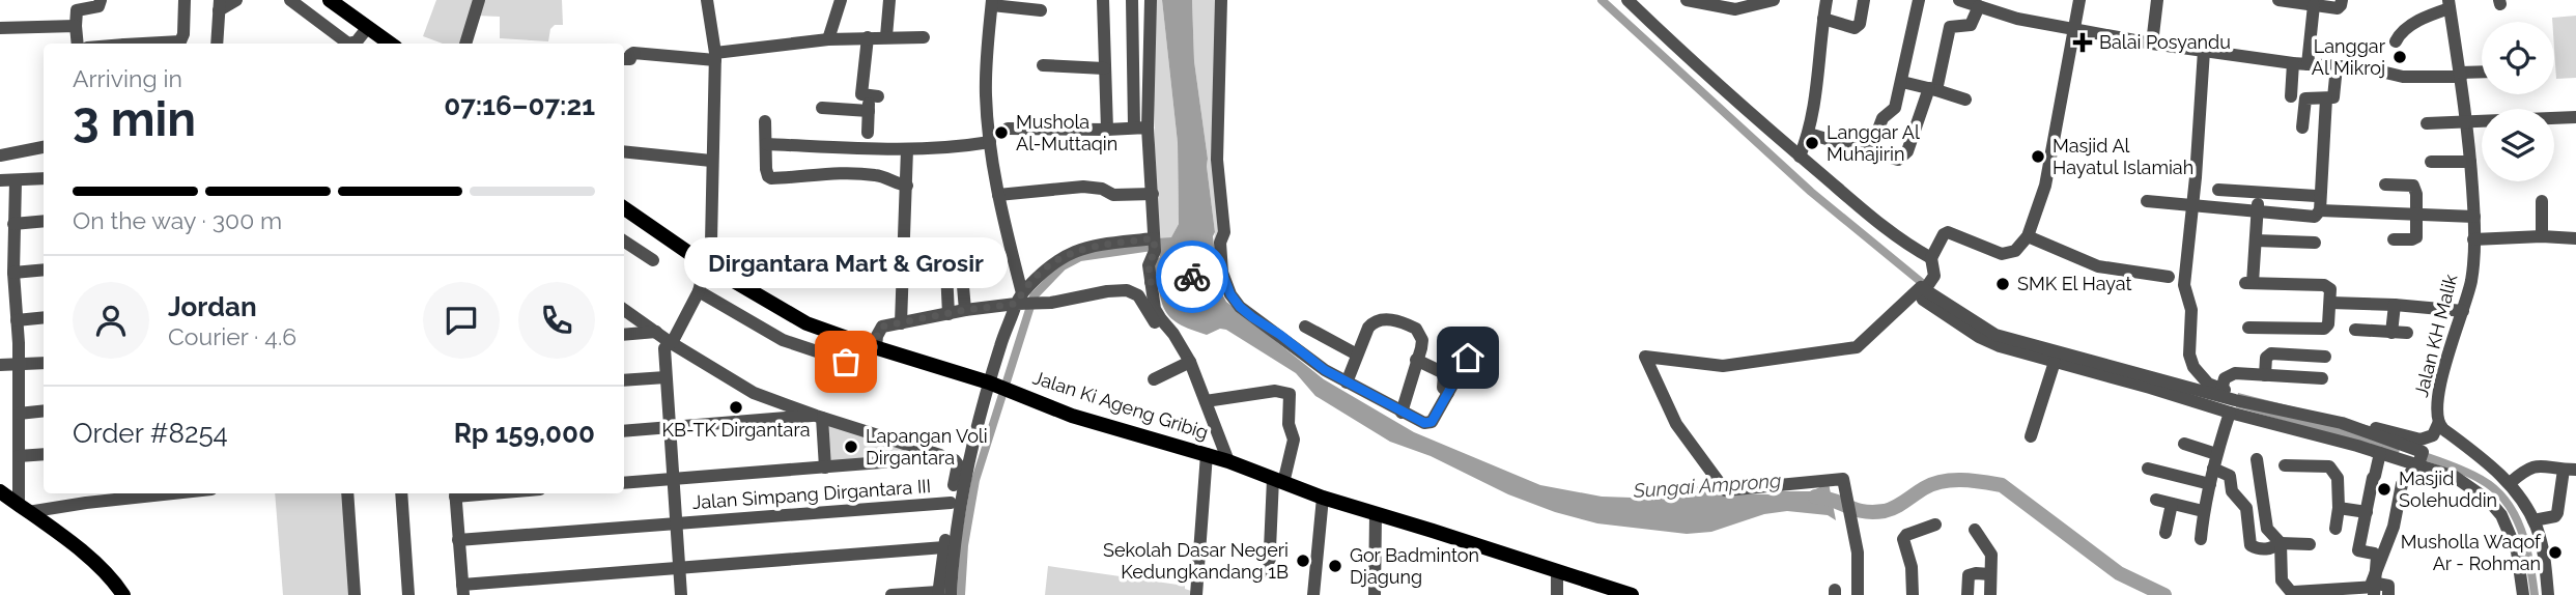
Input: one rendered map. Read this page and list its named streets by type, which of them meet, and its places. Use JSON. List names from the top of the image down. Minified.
{"streets":{"main road":["Jalan Ki Ageng Gribig"],"street":["Jalan KH Malik","Jalan Simpang Dirgantara III"]},"water":["Sungai Amprong"],"places":{"health":["Balai Posyandu"],"other":["Langgar Al Mikroj","Mushola Al-Muttaqin","Langgar Al Muhajirin","Masjid Al Hayatul Islamiah","SMK El Hayat","Dirgantara Mart & Grosir","KB-TK Dirgantara","Lapangan Voli Dirgantara","Masjid Solehuddin","Musholla Waqof Ar - Rohman","Sekolah Dasar Negeri Kedungkandang 1B","Gor Badminton Djagung"]},"page":{"heading":["3 min","Arriving in","07:16–07:21"],"panel":["Jordan","Courier · 4.6","Order #8254","Rp 159,000"],"bar":"On the way · 300 m","bubble":"Dirgantara Mart & Grosir"}}
